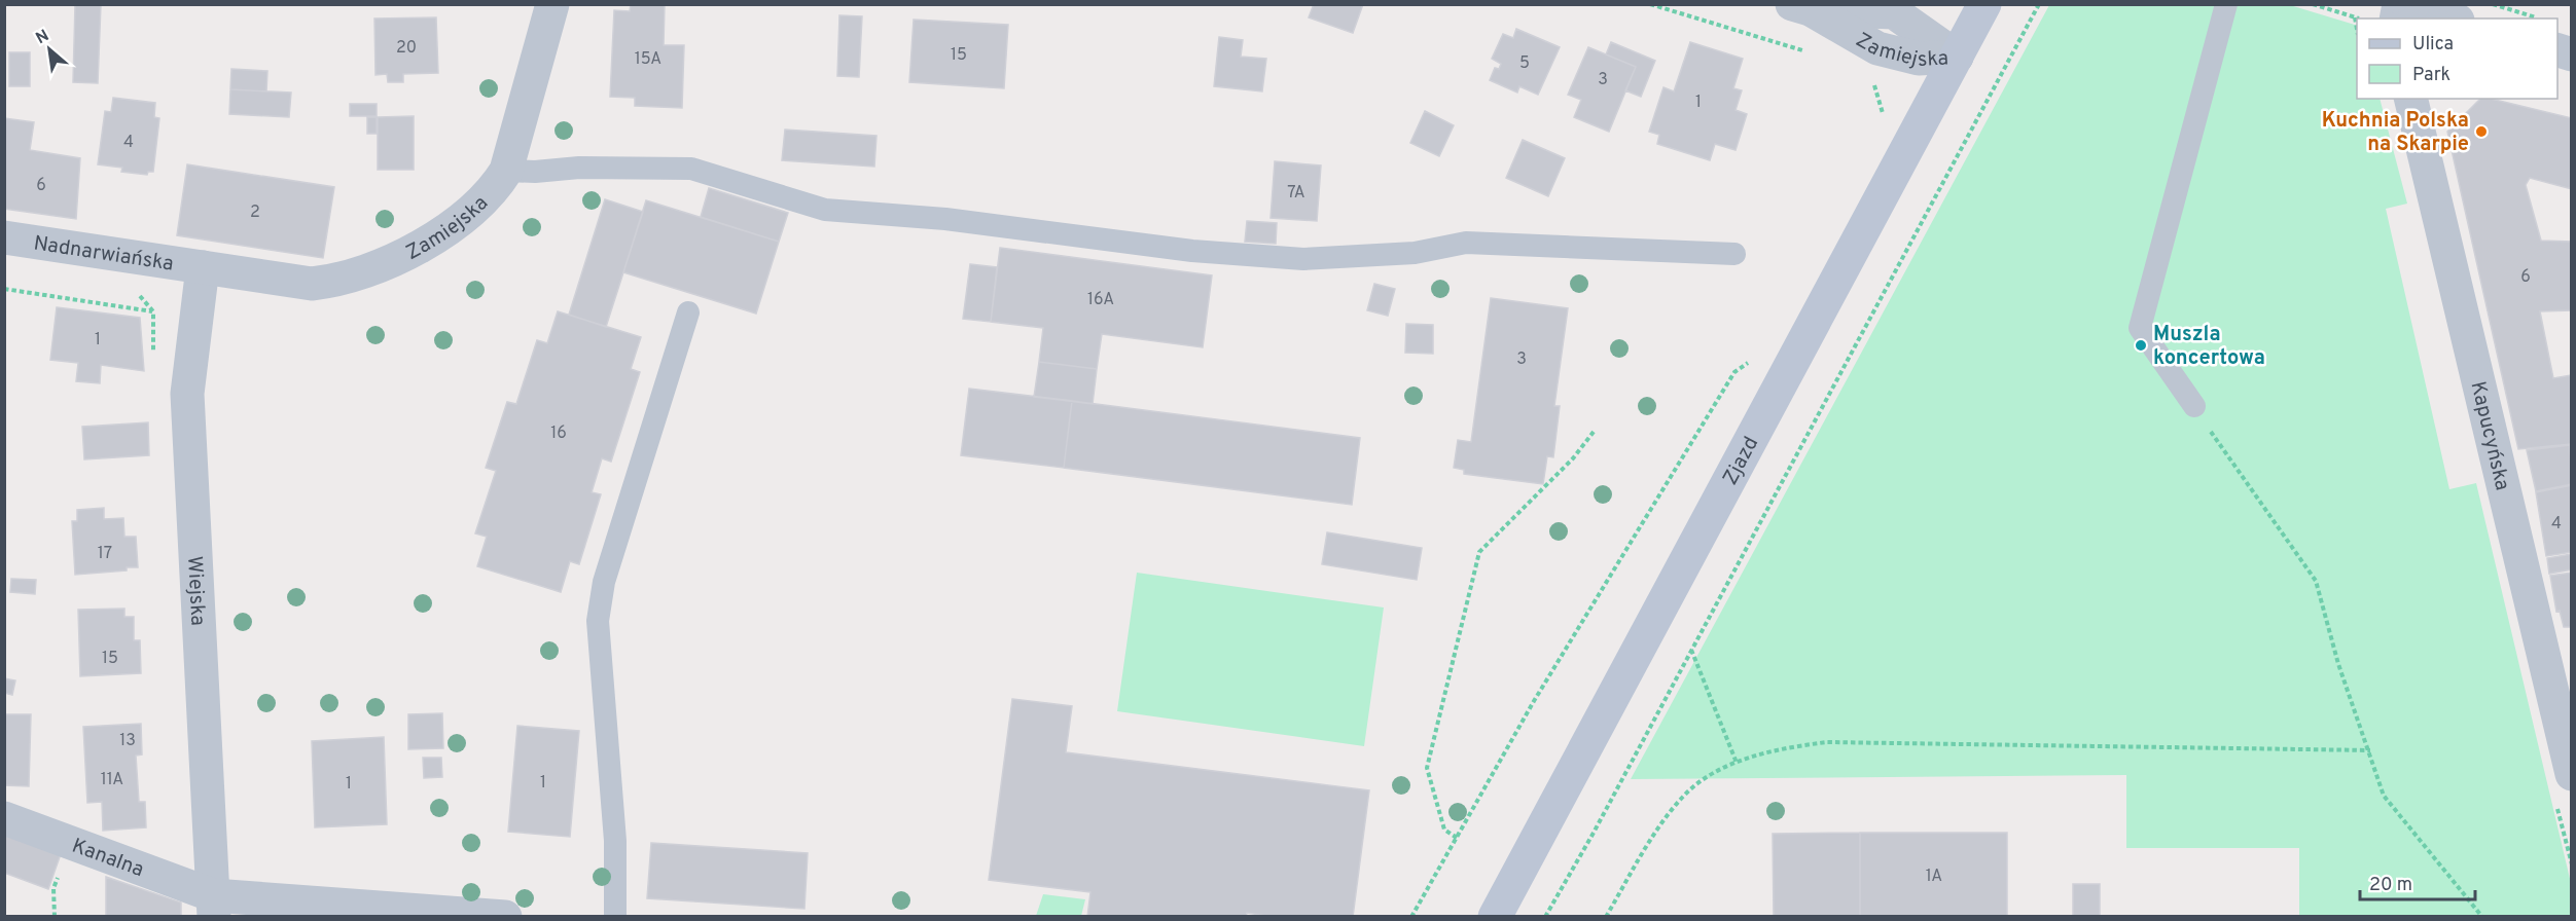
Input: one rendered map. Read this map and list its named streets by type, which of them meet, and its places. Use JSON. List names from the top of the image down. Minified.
{"streets":{"main road":["Zjazd"],"street":["Zamiejska","Nadnarwiańska","Kapucyńska","Wiejska","Kanalna"]},"crossings":[["Zamiejska","Nadnarwiańska"],["Zamiejska","Zjazd"],["Zamiejska","Wiejska"],["Nadnarwiańska","Wiejska"],["Wiejska","Kanalna"]],"places":["Kuchnia Polska na Skarpie","Muszla koncertowa"],"house_numbers":["20","15","15A","5","3","1","4","6","7A","2","6","16A","1","3","16","4","17","15","13","11A","1","1","1A"],"legend":["Ulica","Park"],"scale_bar":"20 m","north":"top left"}
